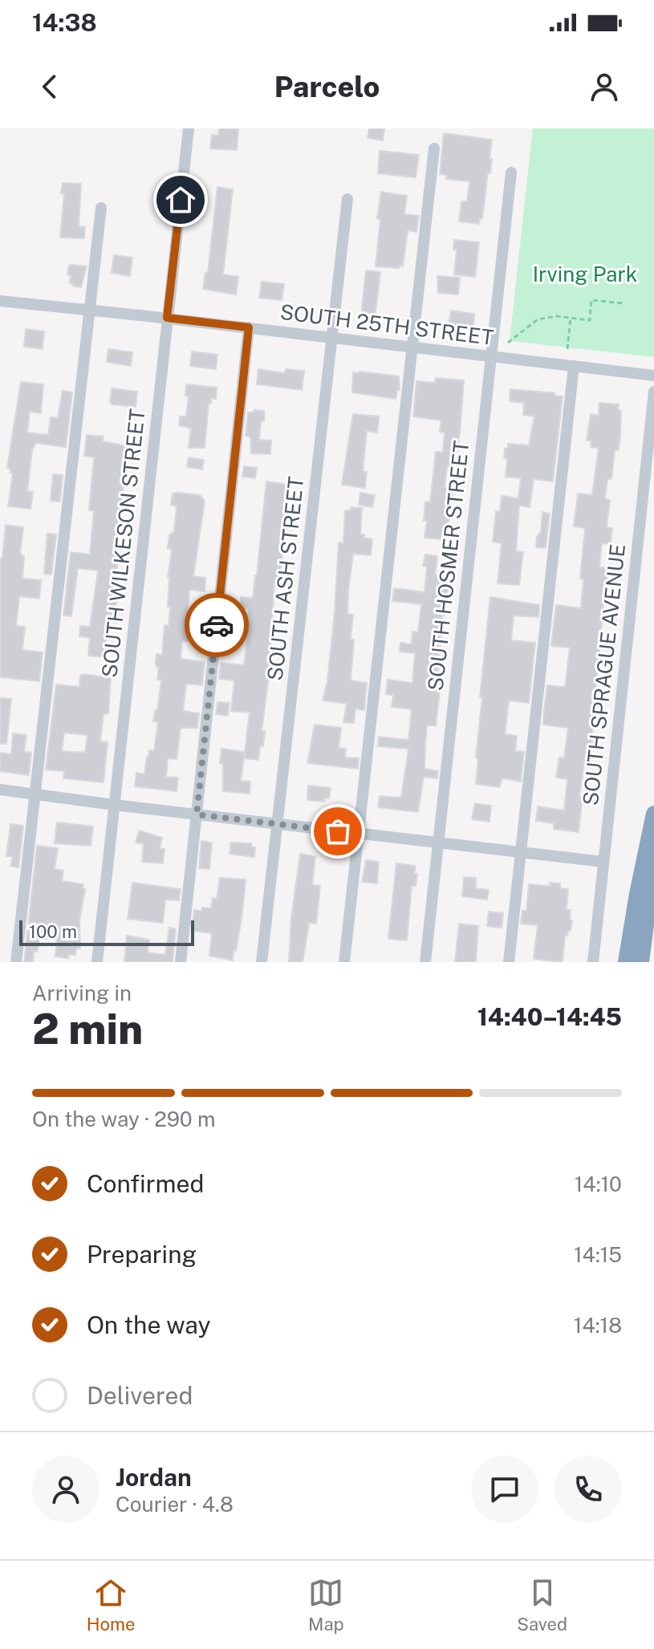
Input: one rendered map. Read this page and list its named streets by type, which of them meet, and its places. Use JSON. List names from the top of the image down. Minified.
{"streets":{"street":["SOUTH 25TH STREET","SOUTH WILKESON STREET","SOUTH HOSMER STREET","SOUTH ASH STREET","SOUTH SPRAGUE AVENUE"]},"crossings":[["SOUTH 25TH STREET","SOUTH WILKESON STREET"],["SOUTH 25TH STREET","SOUTH HOSMER STREET"],["SOUTH 25TH STREET","SOUTH ASH STREET"]],"parks":["Irving Park"],"scale_bar":"100 m","page":{"status":"14:38","header":"Parcelo","scale":"100 m","heading":["2 min","Arriving in","14:40–14:45"],"panel":["Jordan","Courier · 4.8"],"bar":"On the way · 290 m","list":[["Confirmed","14:10"],["Preparing","14:15"],["On the way","14:18"],"Delivered"],"tabs":["Home","Map","Saved"]}}
